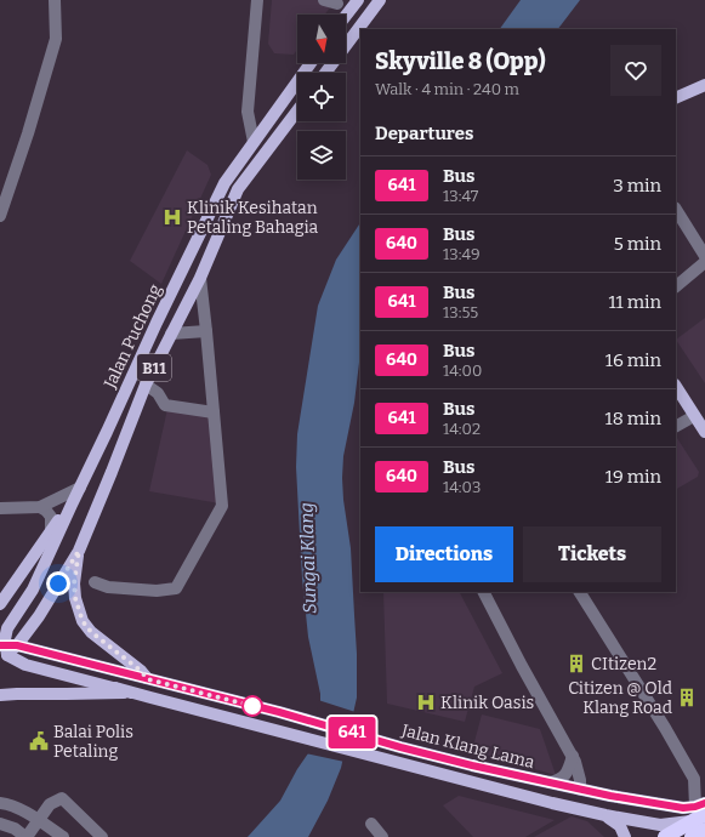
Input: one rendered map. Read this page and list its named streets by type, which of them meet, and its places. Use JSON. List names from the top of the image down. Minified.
{"streets":{"main road":["Jalan Puchong","B11","Jalan Klang Lama"]},"crossings":[["Jalan Puchong","Jalan Klang Lama"]],"water":["Sungai Klang"],"places":{"hospital":["Klinik Kesihatan Petaling Bahagia","Klinik Oasis"],"building":["CItizen2","Citizen @ Old Klang Road"],"public building":["Balai Polis Petaling"]},"lines":["bus line 641"],"north":"bottom","page":{"on_map":"641","heading":[["Skyville 8 (Opp)","Walk · 4 min · 240 m"],"Departures"],"list":[{"mark":"641","name":"Bus","note":"13:47","value":"3 min"},{"mark":"640","name":"Bus","note":"13:49","value":"5 min"},{"mark":"641","name":"Bus","note":"13:55","value":"11 min"},{"mark":"640","name":"Bus","note":"14:00","value":"16 min"},{"mark":"641","name":"Bus","note":"14:02","value":"18 min"},{"mark":"640","name":"Bus","note":"14:03","value":"19 min"}],"buttons":["Directions","Tickets"]}}
